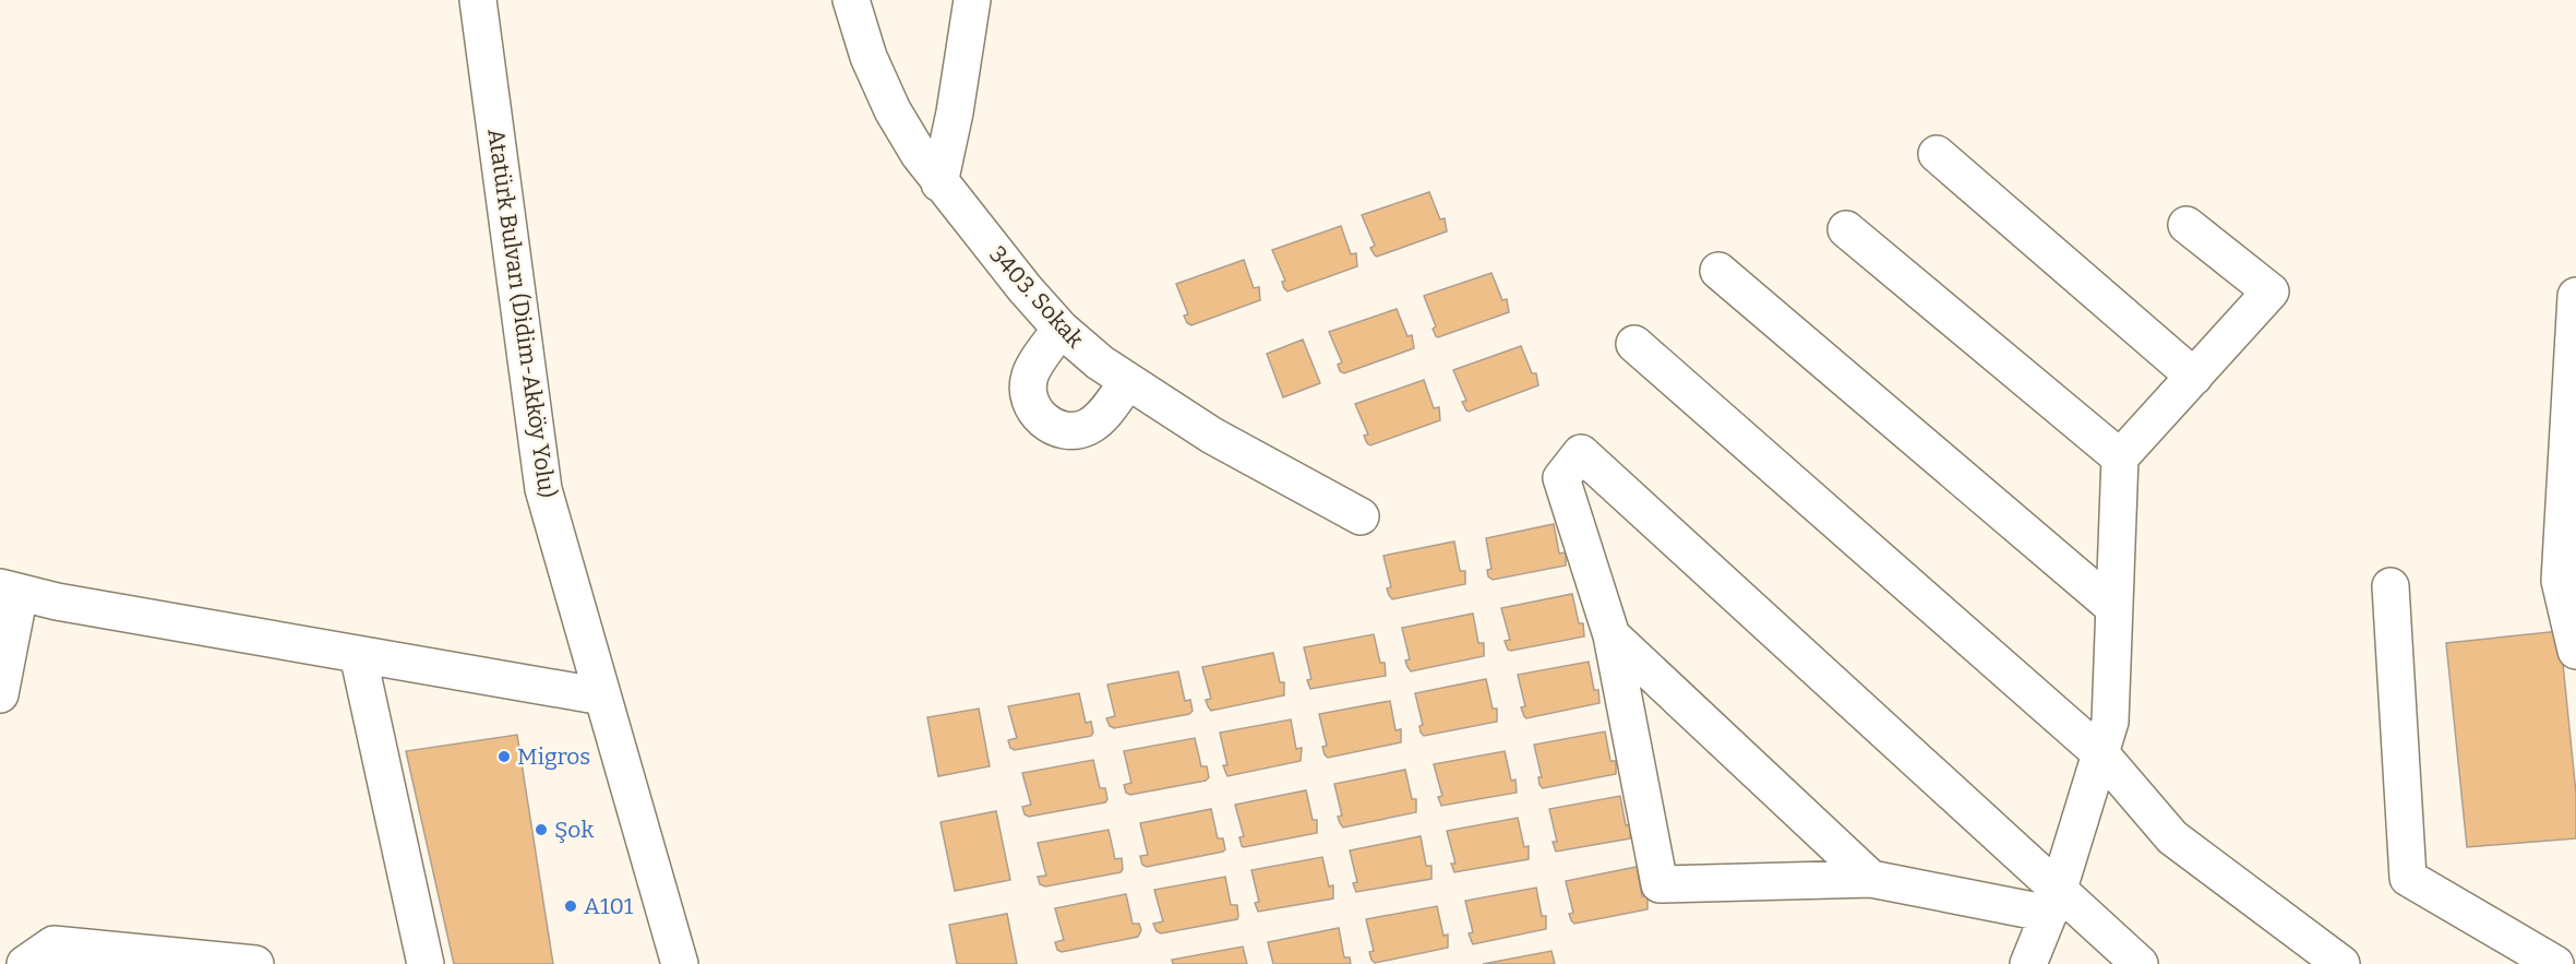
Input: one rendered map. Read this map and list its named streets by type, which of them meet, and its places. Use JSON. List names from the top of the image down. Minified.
{"streets":{"street":["3403. Sokak","Atatürk Bulvarı (Didim-Akköy Yolu)"]},"places":["Migros","Şok","A101"]}
